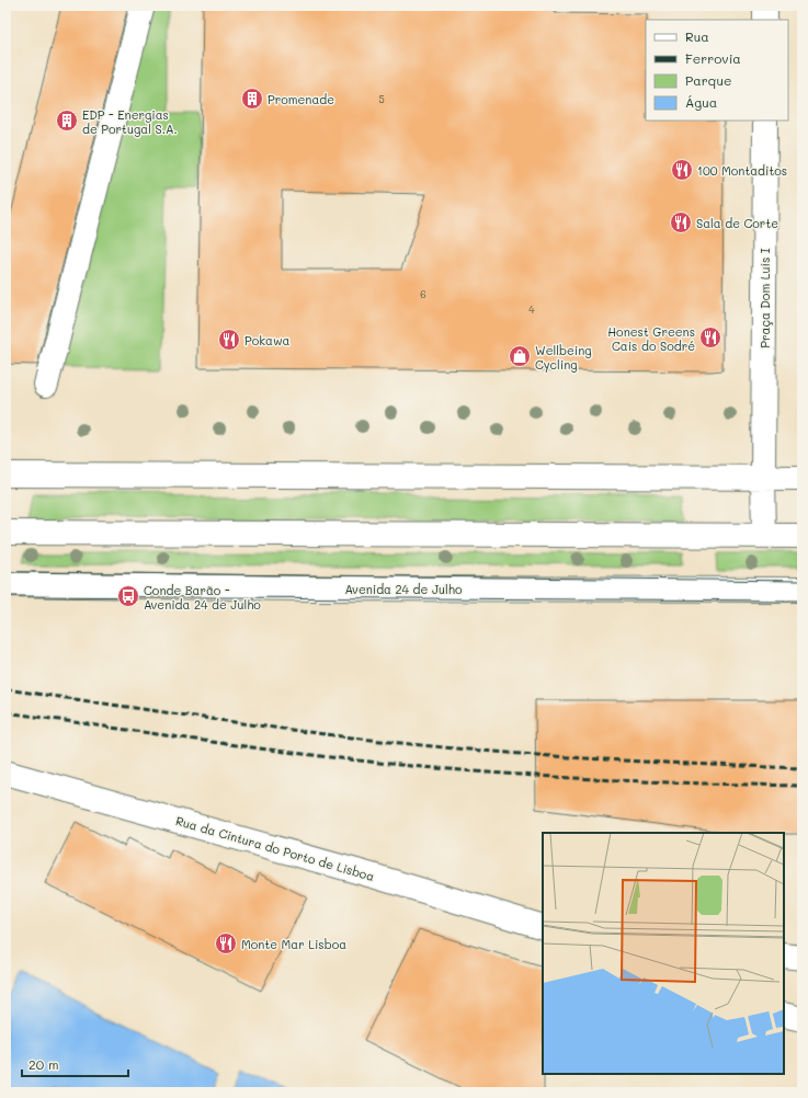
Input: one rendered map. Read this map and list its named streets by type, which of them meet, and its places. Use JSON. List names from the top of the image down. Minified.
{"streets":{"main road":["Praça Dom Luís I","Avenida 24 de Julho","Rua da Cintura do Porto de Lisboa"]},"places":{"building":["Promenade","EDP - Energias de Portugal S.A."],"restaurant":["100 Montaditos","Sala de Corte","Honest Greens Cais do Sodré","Pokawa","Monte Mar Lisboa"],"shop":["Wellbeing Cycling"],"bus stop":["Conde Barão - Avenida 24 de Julho"]},"house_numbers":["5","6","4"],"legend":["Rua","Ferrovia","Parque","Água"],"scale_bar":"20 m"}
